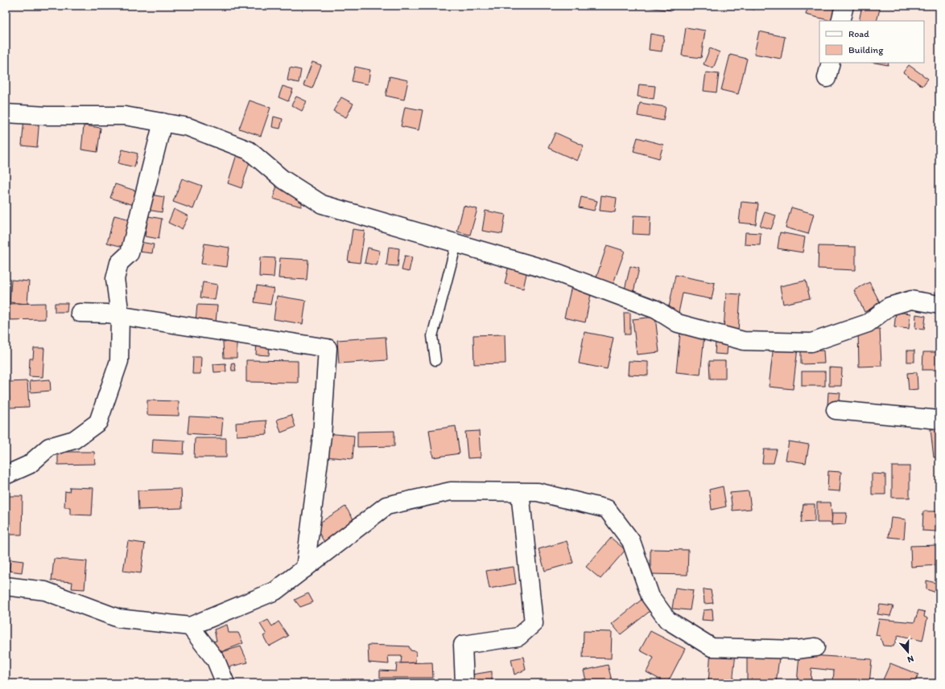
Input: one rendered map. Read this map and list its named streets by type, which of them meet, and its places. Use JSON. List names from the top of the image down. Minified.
{"legend":["Road","Building"],"north":"bottom"}
